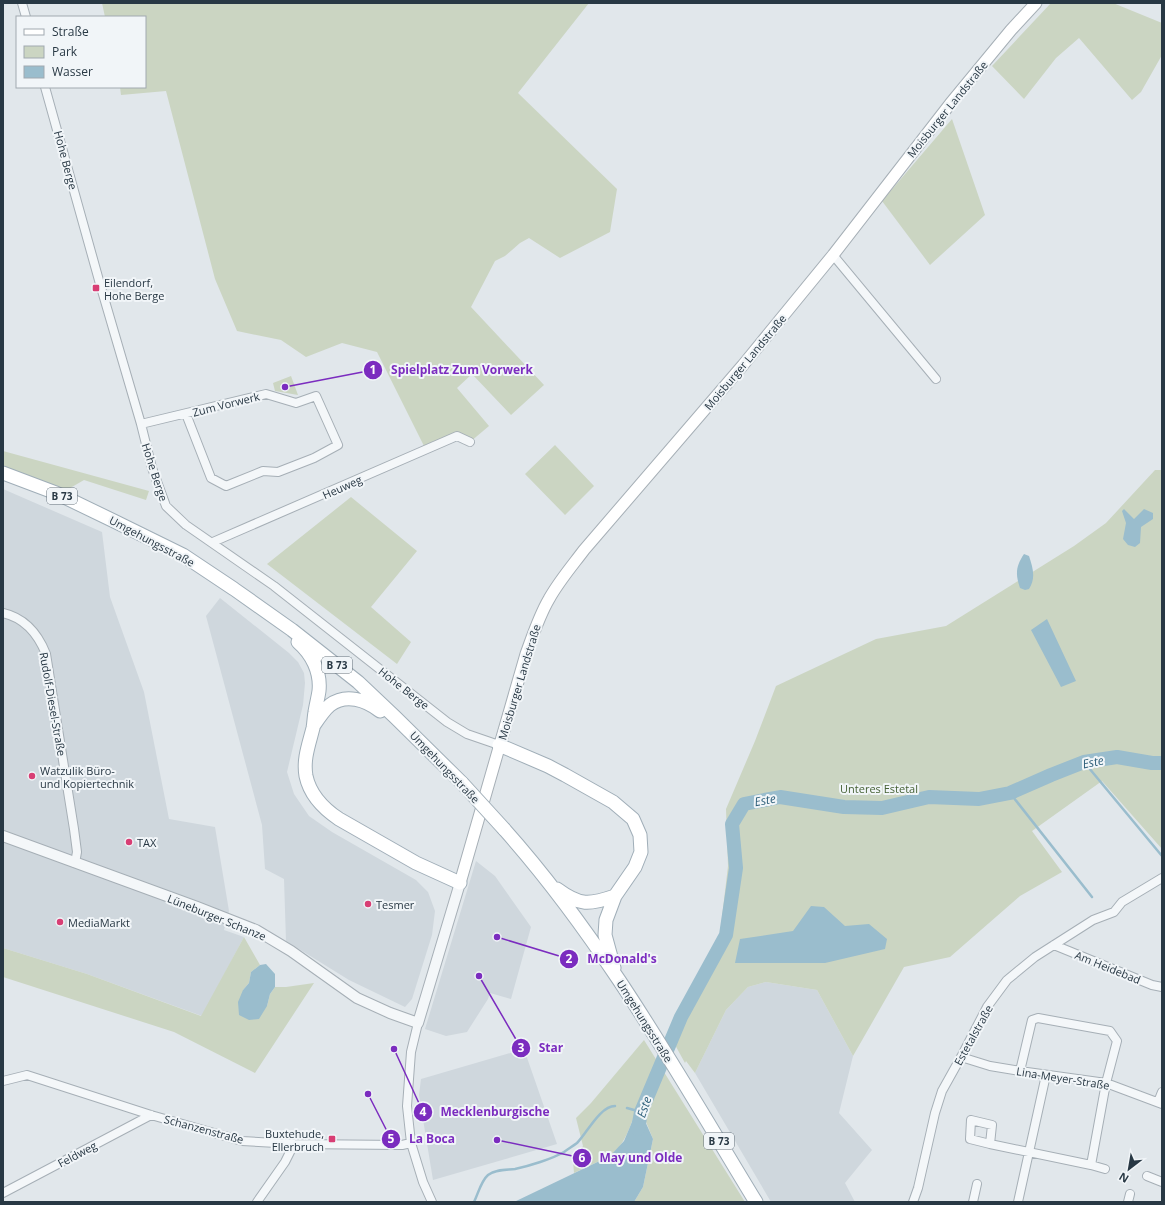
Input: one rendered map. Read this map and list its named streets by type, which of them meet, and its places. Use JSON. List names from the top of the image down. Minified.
{"streets":{"main road":["Moisburger Landstraße","B 73","Umgehungsstraße"],"street":["Hohe Berge","Zum Vorwerk","Heuweg","Rudolf-Diesel-Straße","Lüneburger Schanze","Am Heidebad","Estetalstraße","Lina-Meyer-Straße","Schanzenstraße","Feldweg"]},"crossings":[["Moisburger Landstraße","Hohe Berge"],["Hohe Berge","Zum Vorwerk"],["Hohe Berge","Heuweg"],["Rudolf-Diesel-Straße","Lüneburger Schanze"],["Am Heidebad","Estetalstraße"],["Estetalstraße","Lina-Meyer-Straße"],["Schanzenstraße","Feldweg"]],"water":["Este"],"parks":["Unteres Estetal"],"places":{"transit":["Eilendorf, Hohe Berge","Buxtehude, Ellerbruch"],"other":["Spielplatz Zum Vorwerk","Watzulik Büro- und Kopiertechnik","TAX","Tesmer","MediaMarkt","McDonald's","Star","Mecklenburgische","La Boca","May und Olde"]},"legend":["Straße","Park","Wasser"],"north":"bottom left"}
